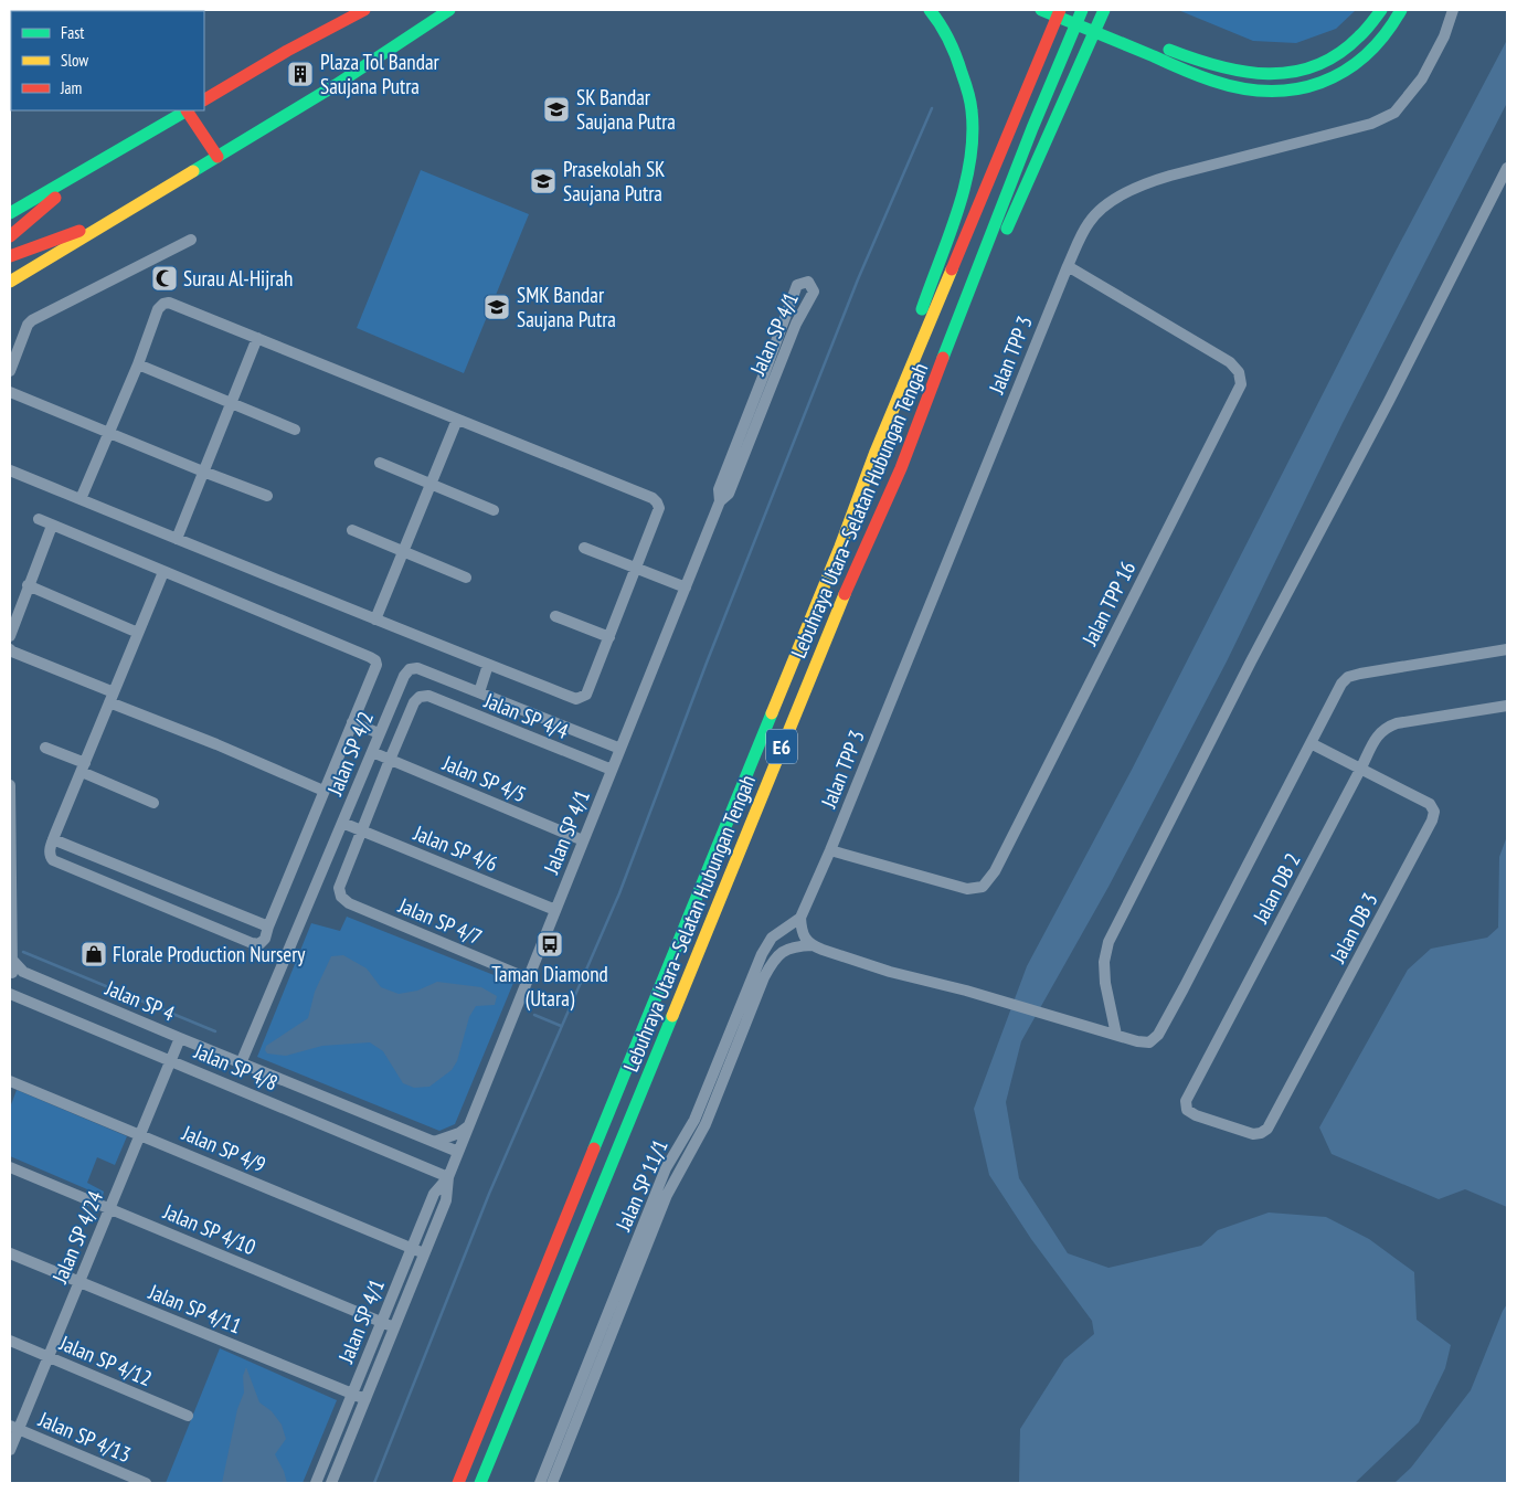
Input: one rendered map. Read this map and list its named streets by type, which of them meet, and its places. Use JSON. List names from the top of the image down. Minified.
{"streets":{"highway":["Lebuhraya Utara–Selatan Hubungan Tengah","E6"],"street":["Jalan SP 4/1","Jalan TPP 3","Jalan TPP 16","Jalan SP 4/4","Jalan SP 4/2","Jalan SP 4/5","Jalan SP 4/6","Jalan DB 2","Jalan SP 4/7","Jalan DB 3","Jalan SP 4","Jalan SP 4/8","Jalan SP 4/9","Jalan SP 11/1","Jalan SP 4/10","Jalan SP 4/24","Jalan SP 4/11","Jalan SP 4/12","Jalan SP 4/13"]},"crossings":[["Jalan SP 4/1","Jalan SP 4/4"],["Jalan SP 4/1","Jalan SP 4/2"],["Jalan SP 4/1","Jalan SP 4/5"],["Jalan SP 4/1","Jalan SP 4/6"],["Jalan SP 4/1","Jalan SP 4/7"],["Jalan SP 4/1","Jalan SP 4"],["Jalan SP 4/1","Jalan SP 4/8"],["Jalan SP 4/1","Jalan SP 4/9"],["Jalan SP 4/1","Jalan SP 4/10"],["Jalan SP 4/1","Jalan SP 4/11"],["Jalan TPP 3","Jalan TPP 16"],["Jalan TPP 3","Jalan SP 11/1"],["Jalan SP 4/4","Jalan SP 4/5"],["Jalan SP 4/2","Jalan SP 4/5"],["Jalan SP 4/2","Jalan SP 4/6"],["Jalan SP 4/2","Jalan SP 4"],["Jalan SP 4/6","Jalan SP 4/7"],["Jalan DB 2","Jalan DB 3"],["Jalan SP 4","Jalan SP 4/24"],["Jalan SP 4/8","Jalan SP 4/24"],["Jalan SP 4/9","Jalan SP 4/24"],["Jalan SP 4/10","Jalan SP 4/24"],["Jalan SP 4/24","Jalan SP 4/11"],["Jalan SP 4/24","Jalan SP 4/12"],["Jalan SP 4/24","Jalan SP 4/13"]],"places":{"building":["Plaza Tol Bandar Saujana Putra"],"school or university":["SK Bandar Saujana Putra","Prasekolah SK Saujana Putra","SMK Bandar Saujana Putra"],"mosque":["Surau Al-Hijrah"],"bus stop":["Taman Diamond (Utara)"],"shop":["Florale Production Nursery"]},"legend":["Fast","Slow","Jam"]}
